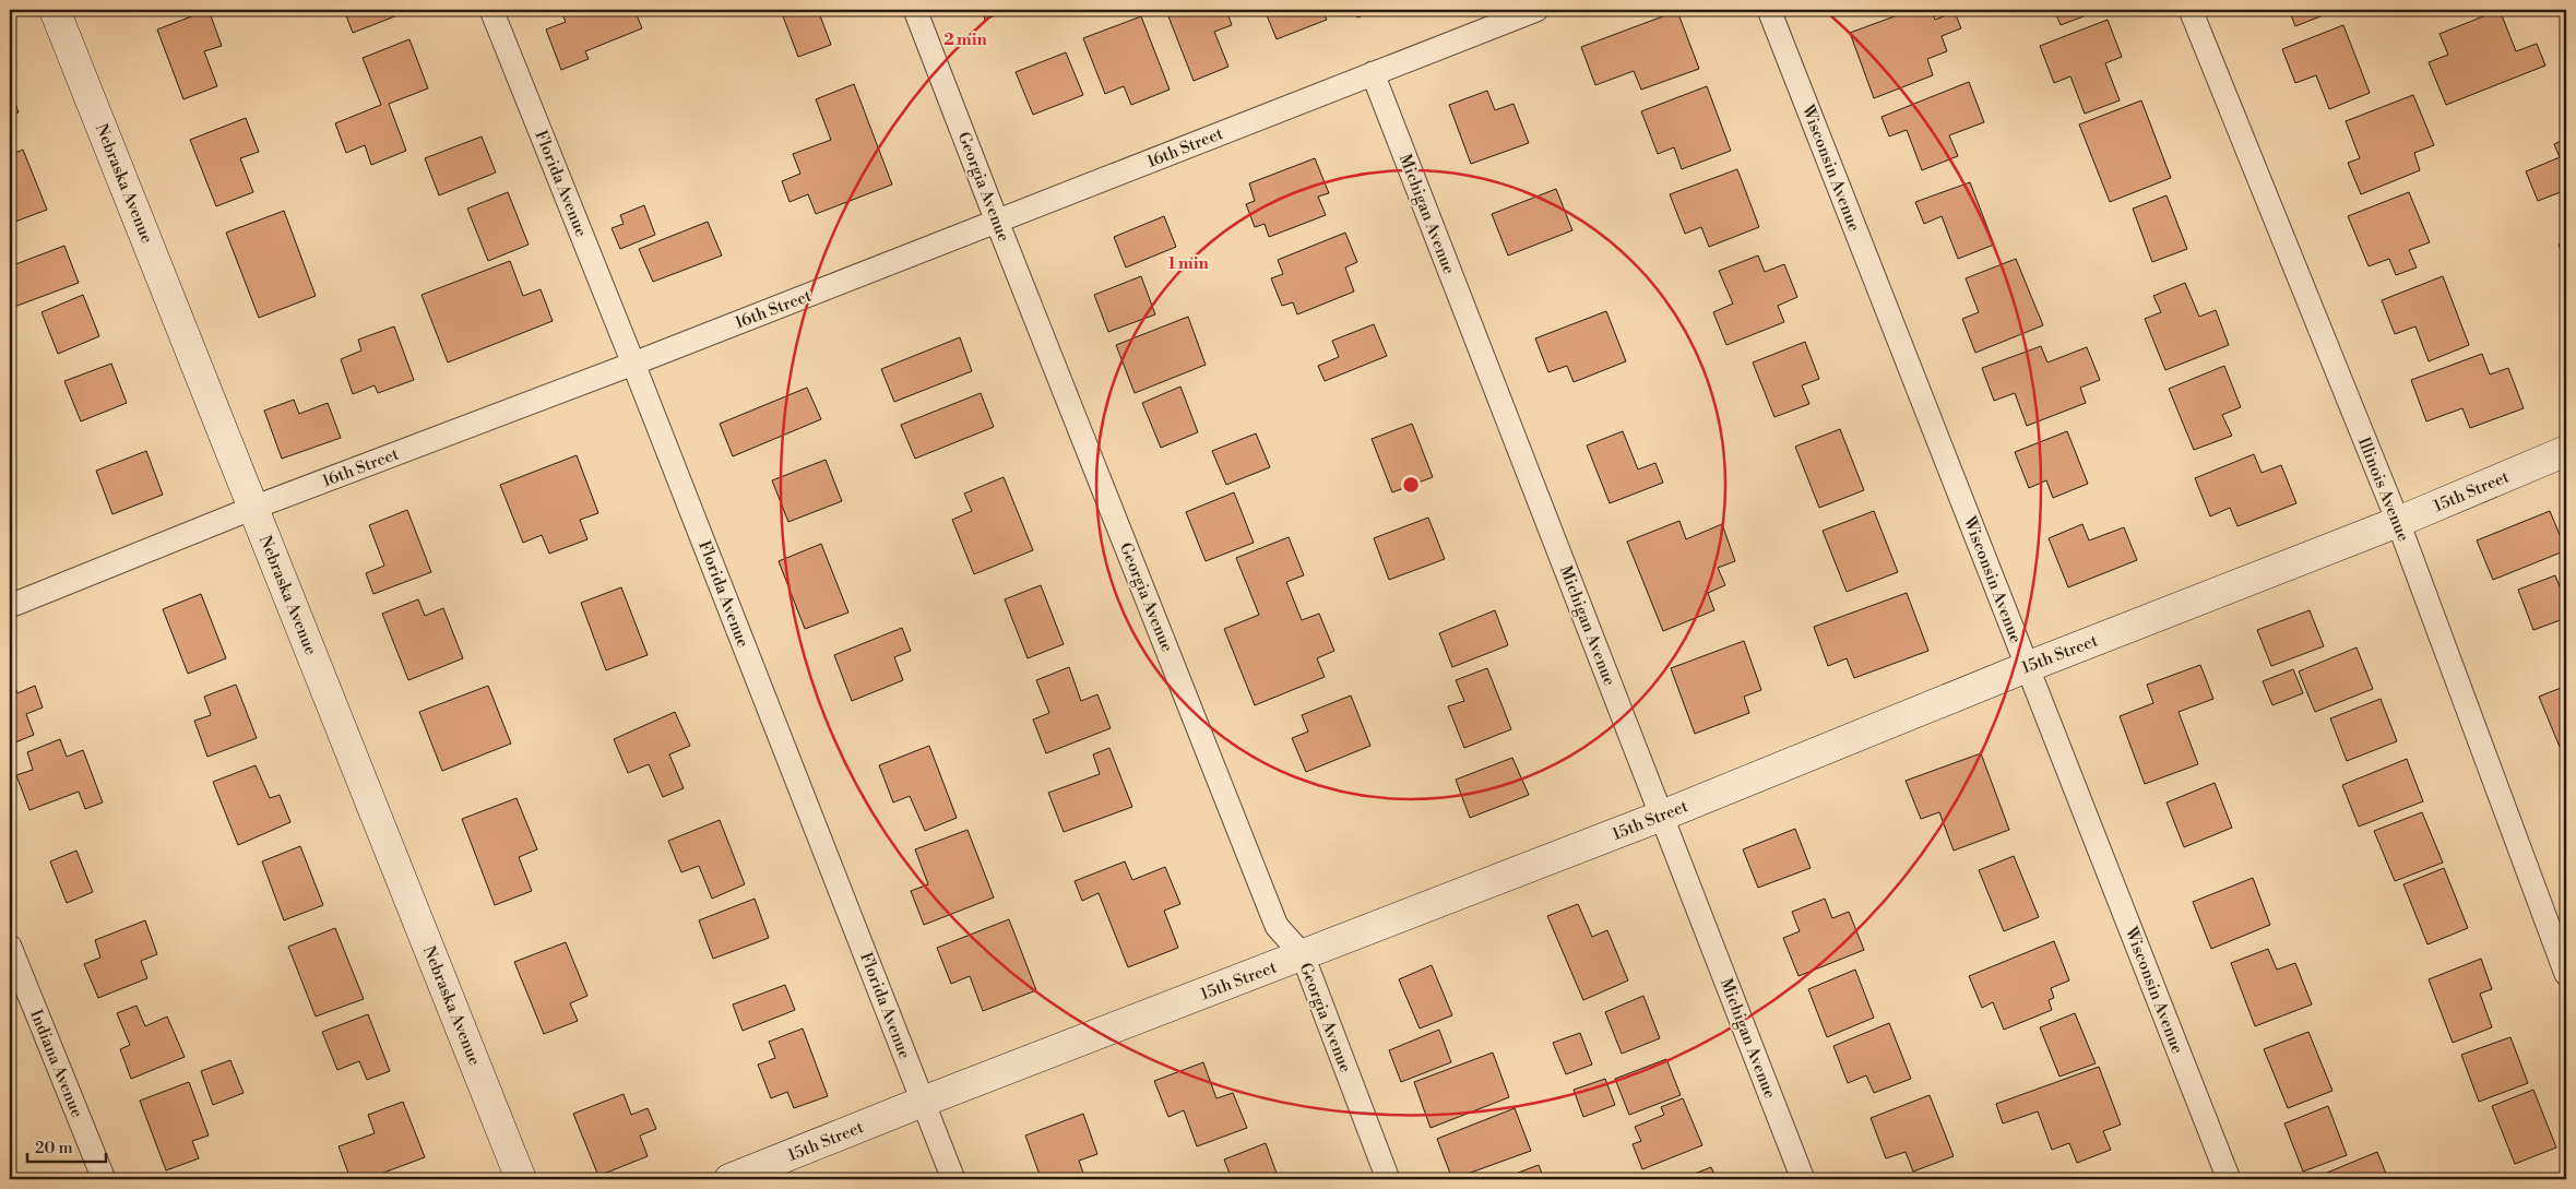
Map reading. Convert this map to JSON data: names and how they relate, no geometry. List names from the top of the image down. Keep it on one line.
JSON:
{"streets":{"street":["16th Street","Wisconsin Avenue","Nebraska Avenue","Florida Avenue","Georgia Avenue","Michigan Avenue","Illinois Avenue","15th Street","Indiana Avenue"]},"crossings":[["16th Street","Nebraska Avenue"],["16th Street","Florida Avenue"],["16th Street","Georgia Avenue"],["16th Street","Michigan Avenue"],["Wisconsin Avenue","15th Street"],["Florida Avenue","15th Street"],["Georgia Avenue","15th Street"],["Michigan Avenue","15th Street"],["Illinois Avenue","15th Street"]],"scale_bar":"20 m","rings":["2 min","1 min"]}
